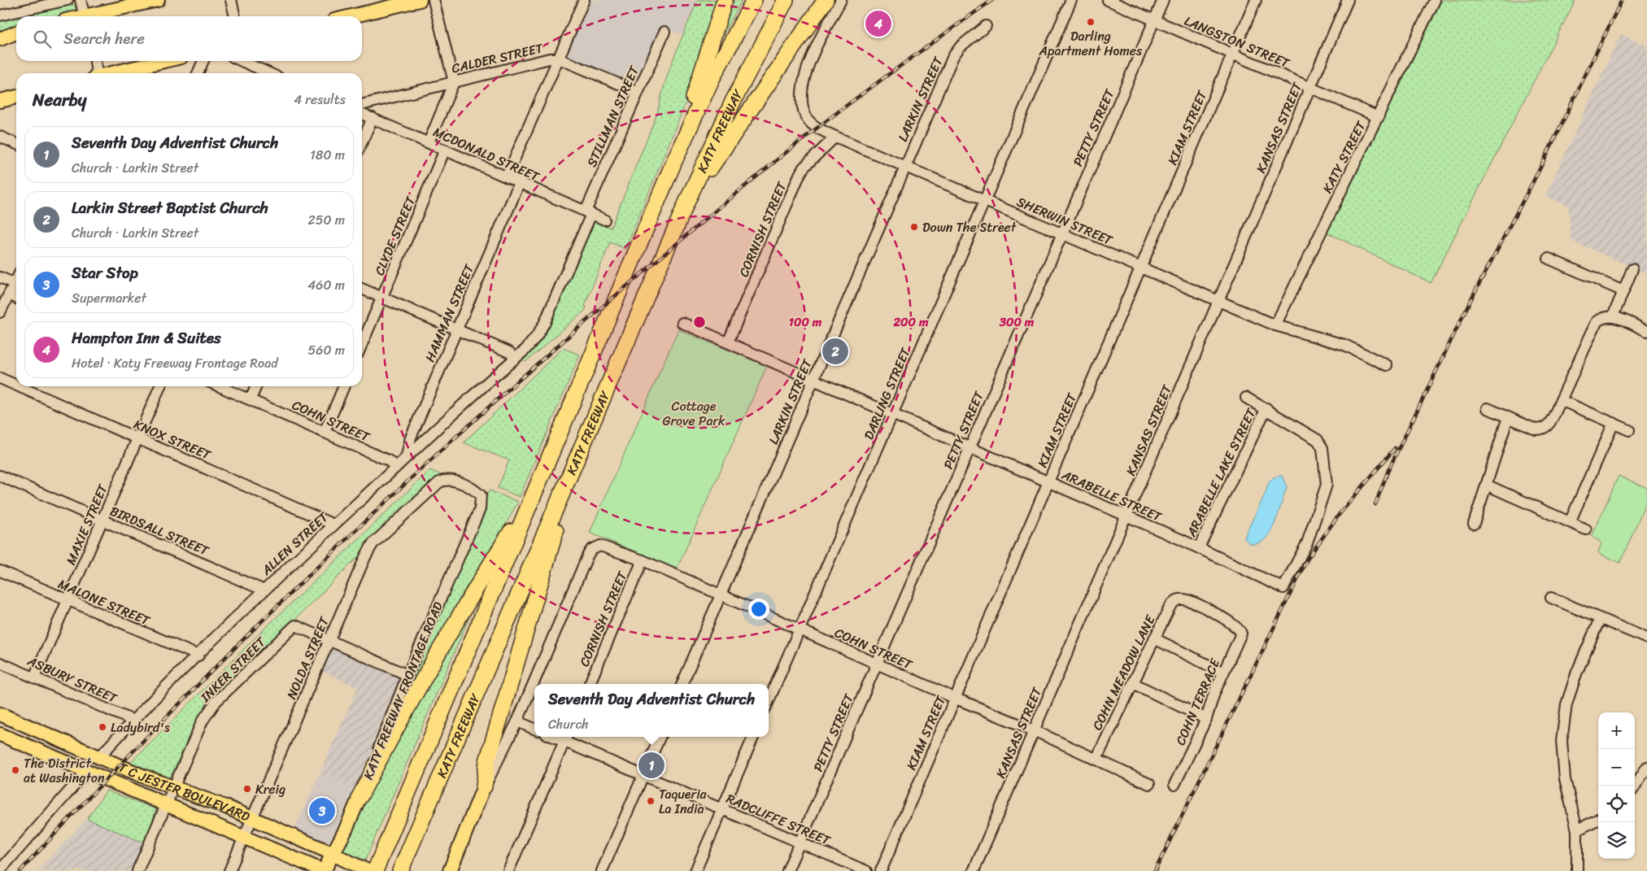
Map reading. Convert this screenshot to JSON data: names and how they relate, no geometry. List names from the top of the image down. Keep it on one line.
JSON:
{"streets":{"highway":["KATY FREEWAY"],"main road":["KATY FREEWAY FRONTAGE ROAD","T C JESTER BOULEVARD"],"street":["LANGSTON STREET","CALDER STREET","LARKIN STREET","STILLMAN STREET","PETTY STREET","KIAM STREET","KANSAS STREET","MCDONALD STREET","KATY STREET","SHERWIN STREET","CORNISH STREET","CLYDE STREET","HAMMAN STREET","DARLING STREET","COHN STREET","KNOX STREET","ARABELLE LAKE STREET","ARABELLE STREET","MAXIE STREET","BIRDSALL STREET","ALLEN STREET","MALONE STREET","NOLDA STREET","INKER STREET","COHN MEADOW LANE","ASBURY STREET","COHN TERRACE","RADCLIFFE STREET"]},"crossings":[["LANGSTON STREET","PETTY STREET"],["LANGSTON STREET","KIAM STREET"],["LANGSTON STREET","KANSAS STREET"],["LANGSTON STREET","KATY STREET"],["CALDER STREET","STILLMAN STREET"],["LARKIN STREET","SHERWIN STREET"],["LARKIN STREET","COHN STREET"],["LARKIN STREET","ARABELLE STREET"],["STILLMAN STREET","MCDONALD STREET"],["STILLMAN STREET","ALLEN STREET"],["PETTY STREET","SHERWIN STREET"],["PETTY STREET","COHN STREET"],["PETTY STREET","ARABELLE STREET"],["PETTY STREET","RADCLIFFE STREET"],["KIAM STREET","SHERWIN STREET"],["KIAM STREET","COHN STREET"],["KIAM STREET","ARABELLE STREET"],["KANSAS STREET","SHERWIN STREET"],["KANSAS STREET","COHN STREET"],["KANSAS STREET","ARABELLE STREET"],["MCDONALD STREET","CLYDE STREET"],["MCDONALD STREET","HAMMAN STREET"],["KATY STREET","SHERWIN STREET"],["SHERWIN STREET","CORNISH STREET"],["SHERWIN STREET","DARLING STREET"],["CORNISH STREET","COHN STREET"],["CORNISH STREET","ARABELLE STREET"],["HAMMAN STREET","ALLEN STREET"],["DARLING STREET","COHN STREET"],["DARLING STREET","ARABELLE STREET"],["COHN STREET","ALLEN STREET"],["COHN STREET","COHN MEADOW LANE"],["KNOX STREET","MAXIE STREET"],["KNOX STREET","ALLEN STREET"],["ARABELLE LAKE STREET","ARABELLE STREET"],["MAXIE STREET","BIRDSALL STREET"],["MAXIE STREET","MALONE STREET"],["MAXIE STREET","ASBURY STREET"],["BIRDSALL STREET","ALLEN STREET"],["ALLEN STREET","MALONE STREET"],["ALLEN STREET","ASBURY STREET"],["ALLEN STREET","T C JESTER BOULEVARD"],["NOLDA STREET","INKER STREET"],["NOLDA STREET","KATY FREEWAY FRONTAGE ROAD"],["NOLDA STREET","T C JESTER BOULEVARD"],["INKER STREET","T C JESTER BOULEVARD"],["COHN MEADOW LANE","COHN TERRACE"],["KATY FREEWAY FRONTAGE ROAD","T C JESTER BOULEVARD"]],"parks":["Cottage Grove Park"],"places":["Darling Apartment Homes","Down The Street","Ladybird's","The District at Washington","Kreig","Taqueria La India"],"page":{"pins":["4","2","1","3"],"search":"Search here","heading":["Nearby","4 results"],"list":[{"mark":"1","name":"Seventh Day Adventist Church","note":"Church · Larkin Street","value":"180 m"},{"mark":"2","name":"Larkin Street Baptist Church","note":"Church · Larkin Street","value":"250 m"},{"mark":"3","name":"Star Stop","note":"Supermarket","value":"460 m"},{"mark":"4","name":"Hampton Inn & Suites","note":"Hotel · Katy Freeway Frontage Road","value":"560 m"}],"popup":["Seventh Day Adventist Church","Church"],"map_buttons":["+","−"]},"rings":["100 m","200 m","300 m"]}
